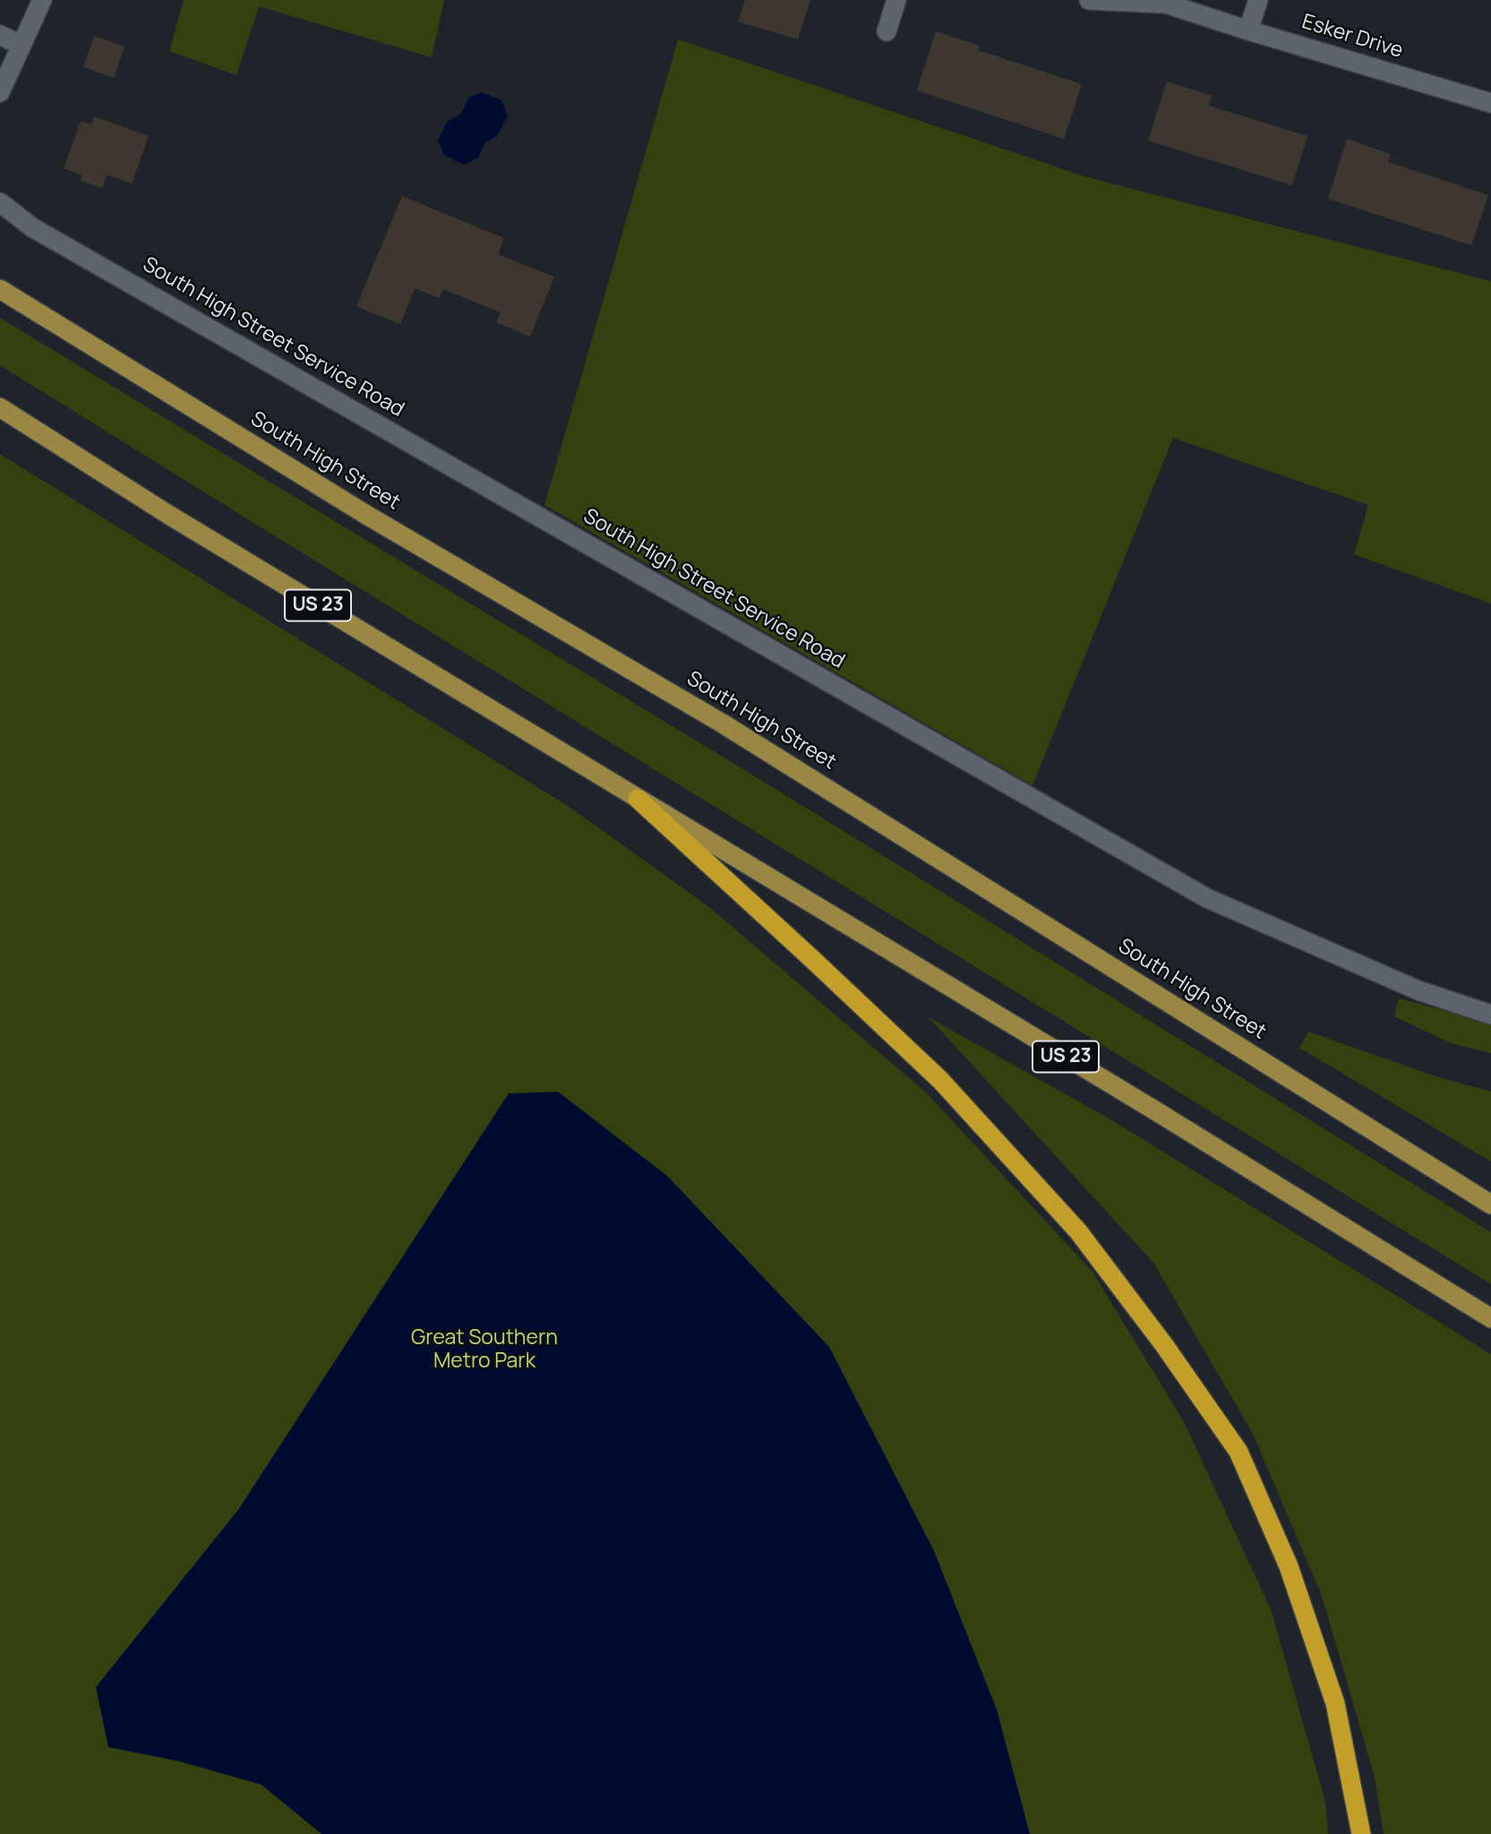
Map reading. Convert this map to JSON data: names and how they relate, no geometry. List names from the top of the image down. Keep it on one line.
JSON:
{"streets":{"main road":["South High Street","US 23"],"street":["Esker Drive","South High Street Service Road"]},"parks":["Great Southern Metro Park"]}
